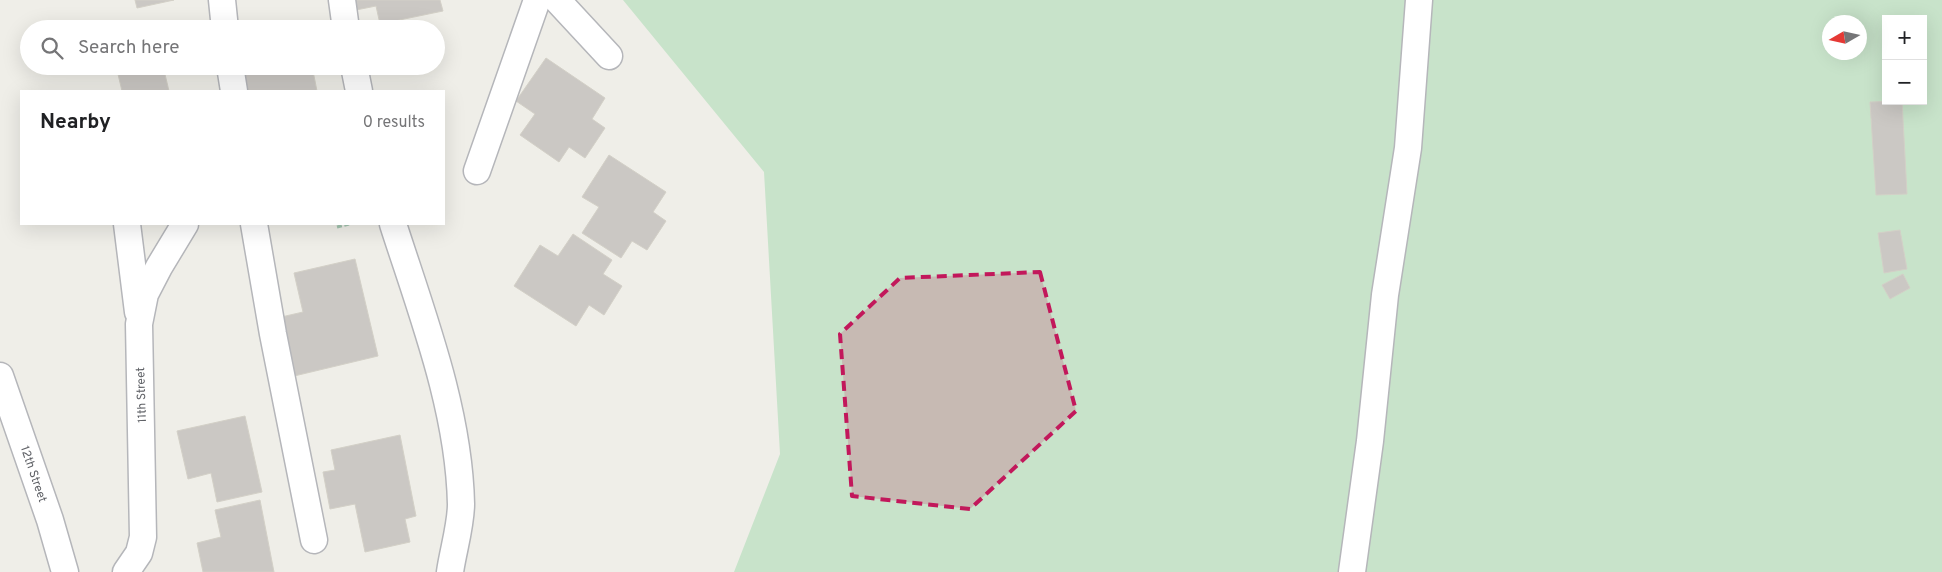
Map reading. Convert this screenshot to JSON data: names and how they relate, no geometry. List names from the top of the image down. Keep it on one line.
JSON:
{"streets":{"street":["11th Street","12th Street"]},"north":"left","page":{"map_buttons":["+","−"],"search":"Search here","heading":["Nearby","0 results"]}}
